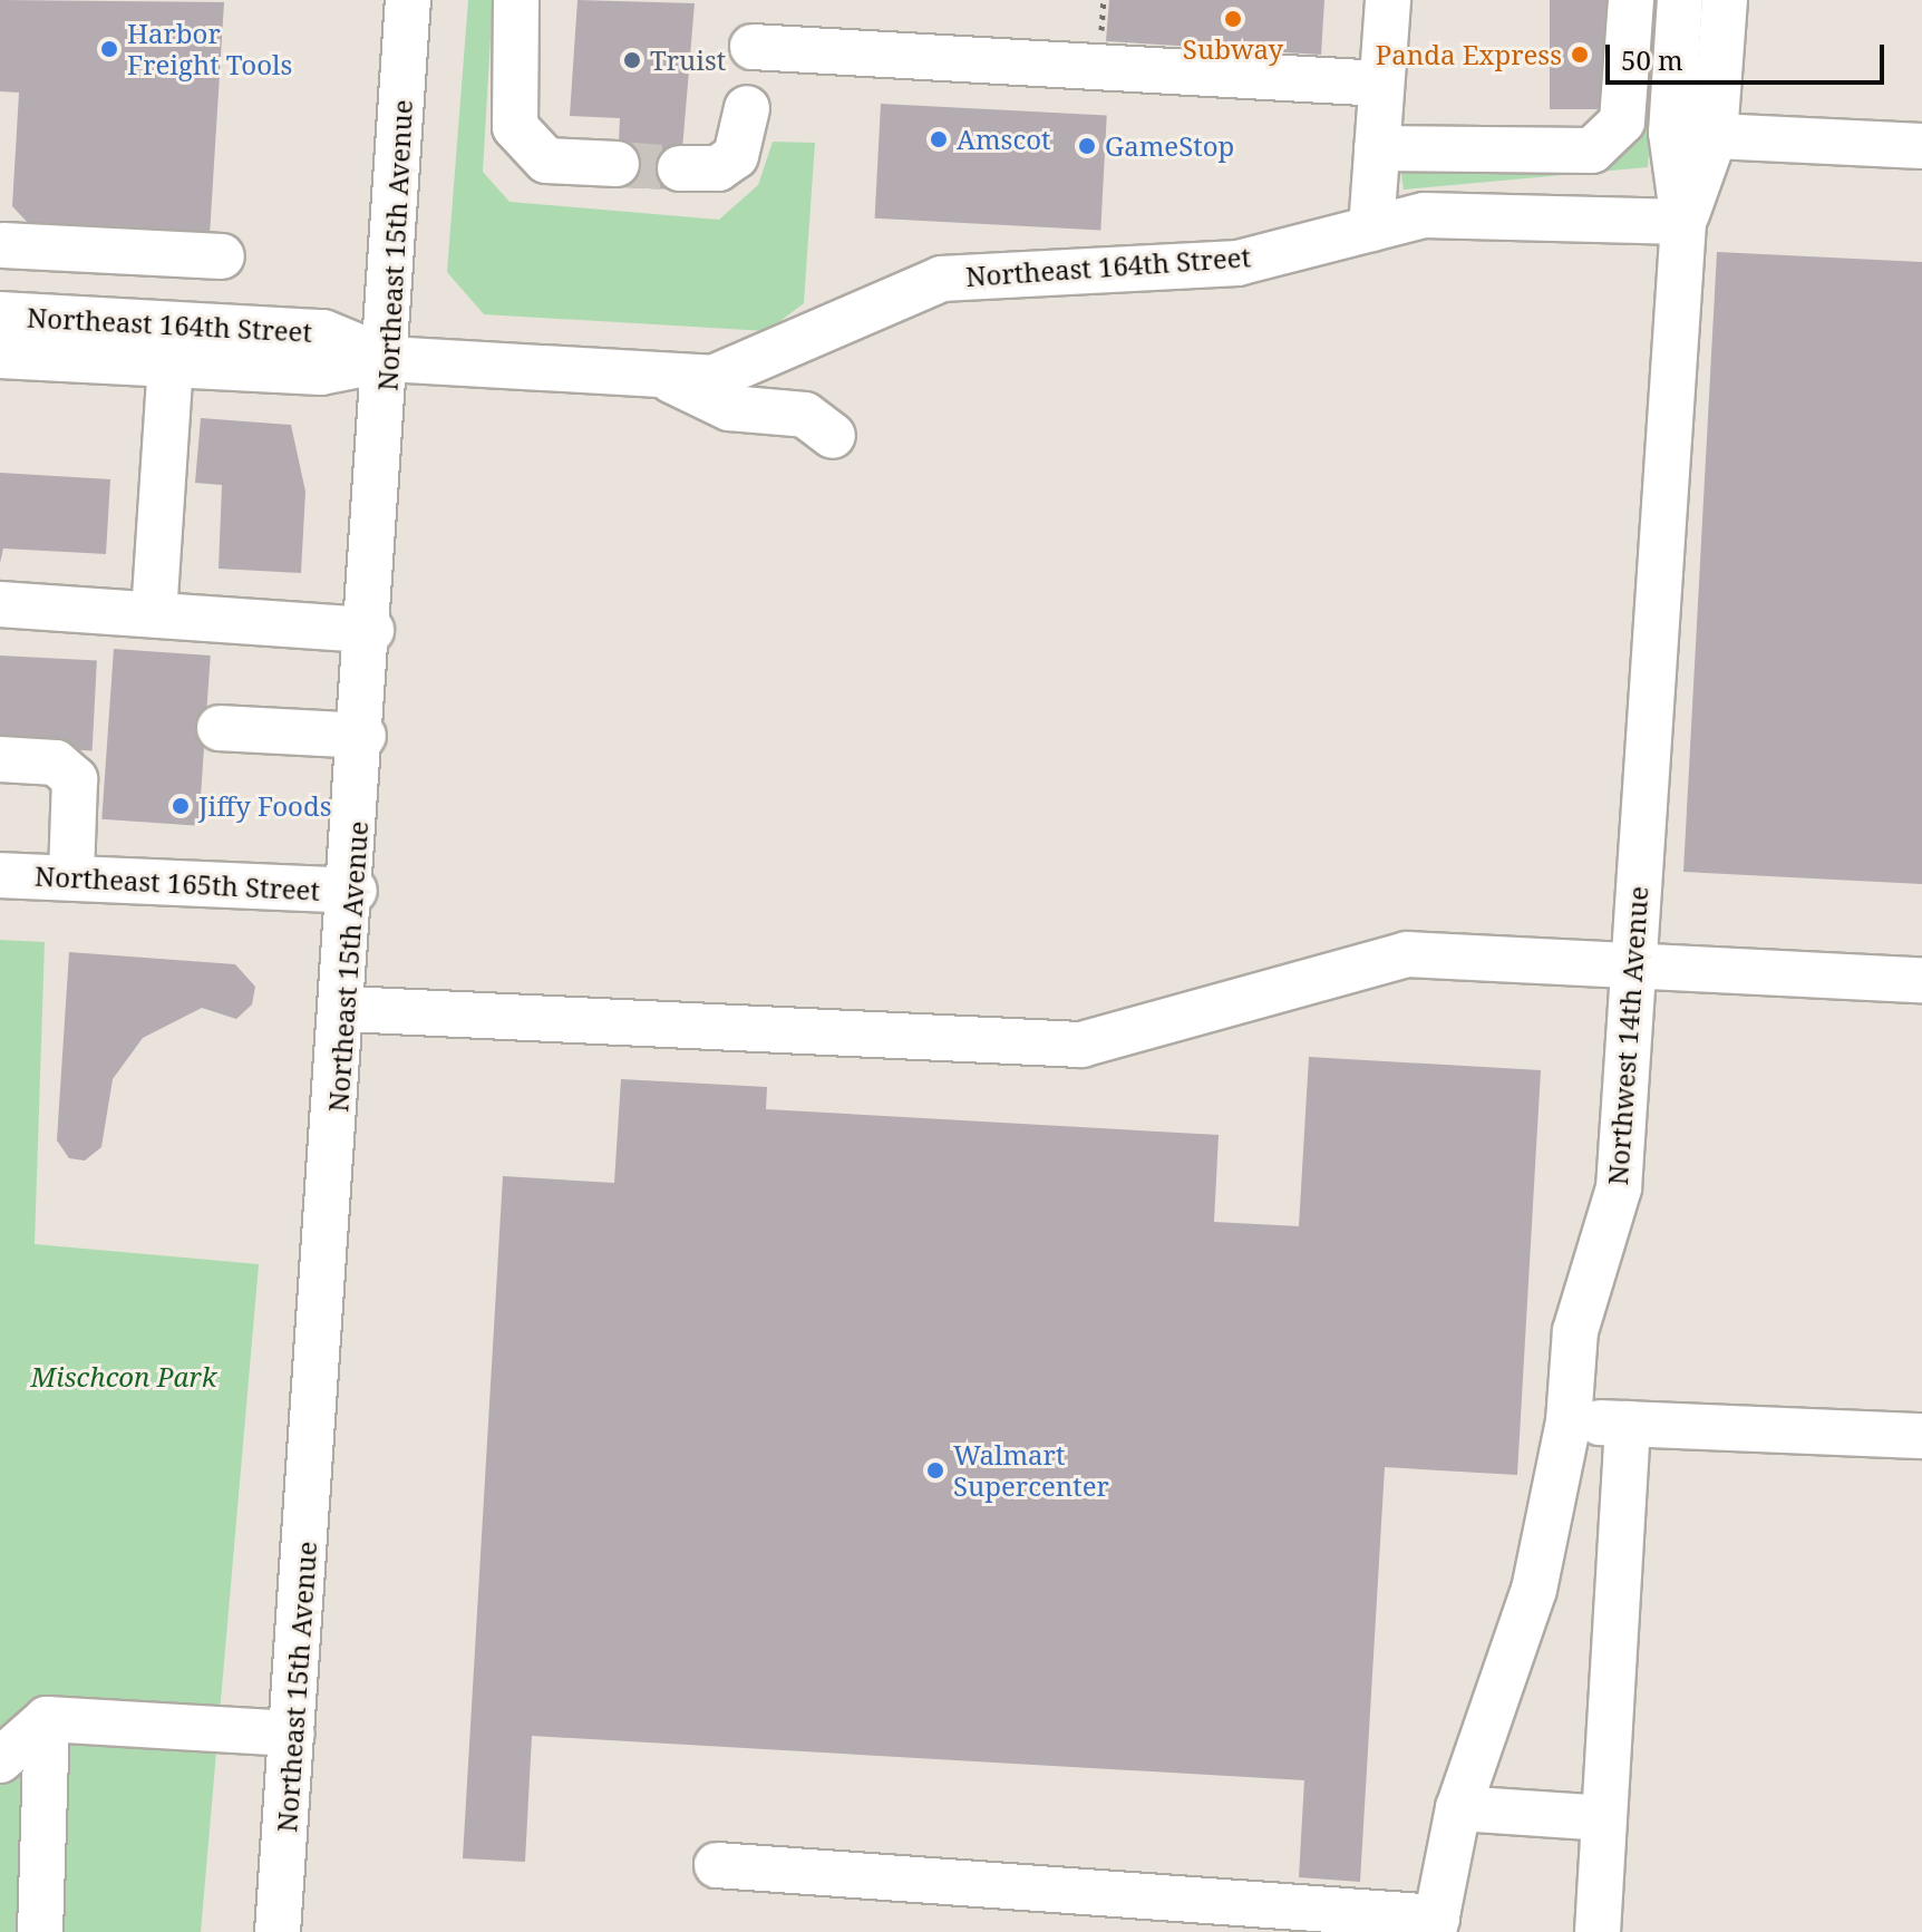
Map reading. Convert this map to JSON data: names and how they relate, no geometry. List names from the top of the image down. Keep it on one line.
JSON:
{"streets":{"street":["Northeast 15th Avenue","Northeast 164th Street","Northeast 165th Street","Northwest 14th Avenue"]},"crossings":[["Northeast 15th Avenue","Northeast 164th Street"],["Northeast 15th Avenue","Northeast 165th Street"],["Northeast 164th Street","Northwest 14th Avenue"]],"parks":["Mischcon Park"],"places":["Subway","Harbor Freight Tools","Panda Express","Truist","Amscot","GameStop","Jiffy Foods","Walmart Supercenter"],"scale_bar":"50 m"}
